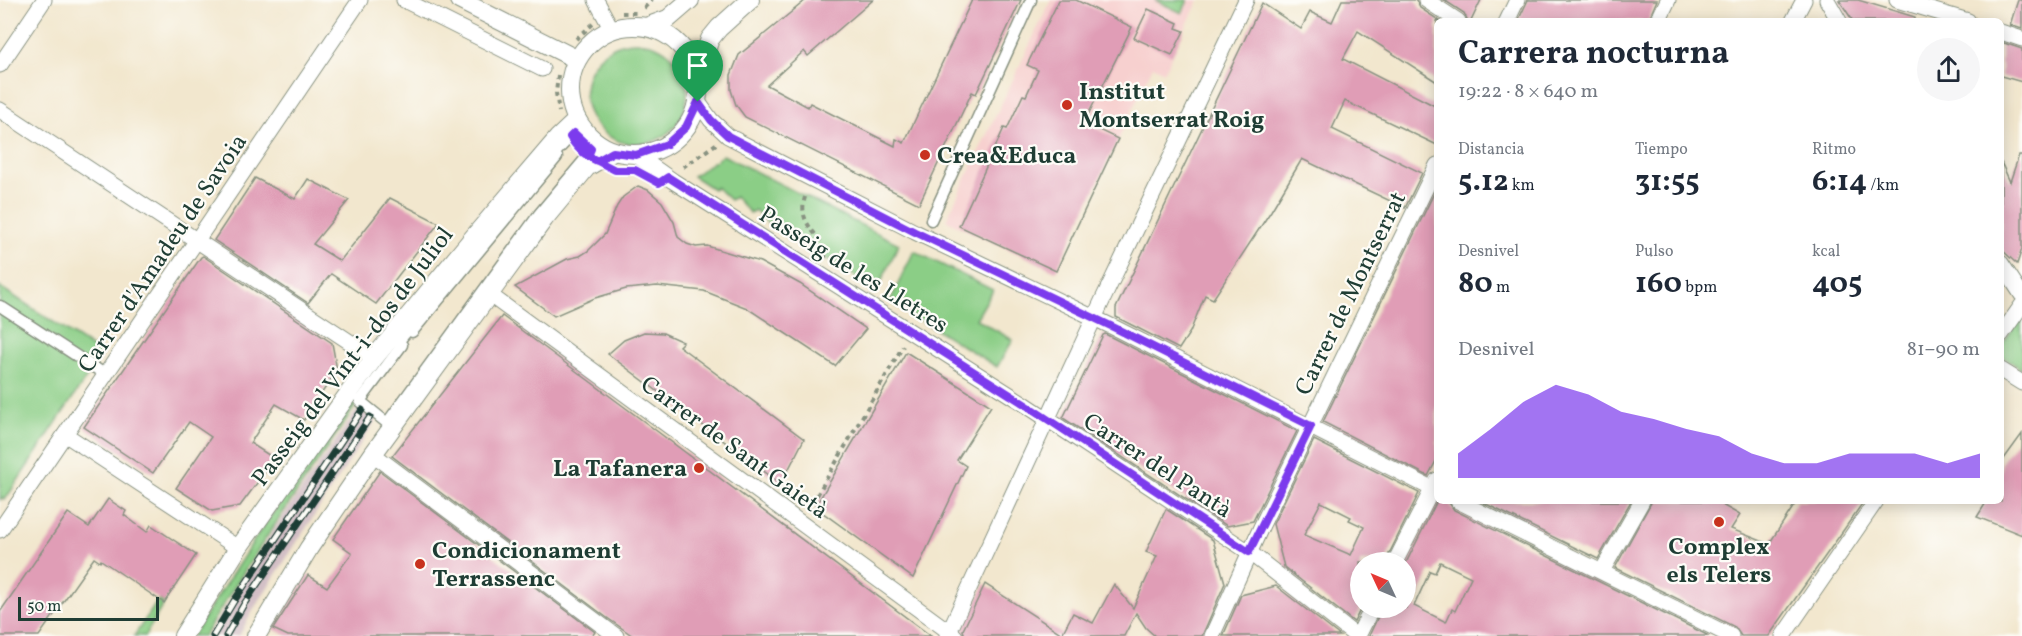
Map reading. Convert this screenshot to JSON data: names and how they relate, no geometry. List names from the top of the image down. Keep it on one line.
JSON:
{"streets":{"street":["Carrer d'Amadeu de Savoia","Passeig de les Lletres","Carrer de Montserrat","Passeig del Vint-i-dos de Juliol","Carrer de Sant Gaietà","Carrer del Pantà"]},"crossings":[["Passeig de les Lletres","Passeig del Vint-i-dos de Juliol"],["Passeig de les Lletres","Carrer del Pantà"],["Carrer de Montserrat","Carrer del Pantà"]],"places":["Institut Montserrat Roig","Crea&Educa","La Tafanera","Complex els Telers","Condicionament Terrassenc"],"scale_bar":"50 m","north":"top left","page":{"heading":["Carrera nocturna","19:22 · 8 × 640 m"],"stats":[["Distancia","5.12 km"],["Tiempo","31:55"],["Ritmo","6:14 /km"],["Desnivel","80 m"],["Pulso","160 bpm"],["kcal","405"]],"chart":["Desnivel","81–90 m"],"scale":"50 m"}}
